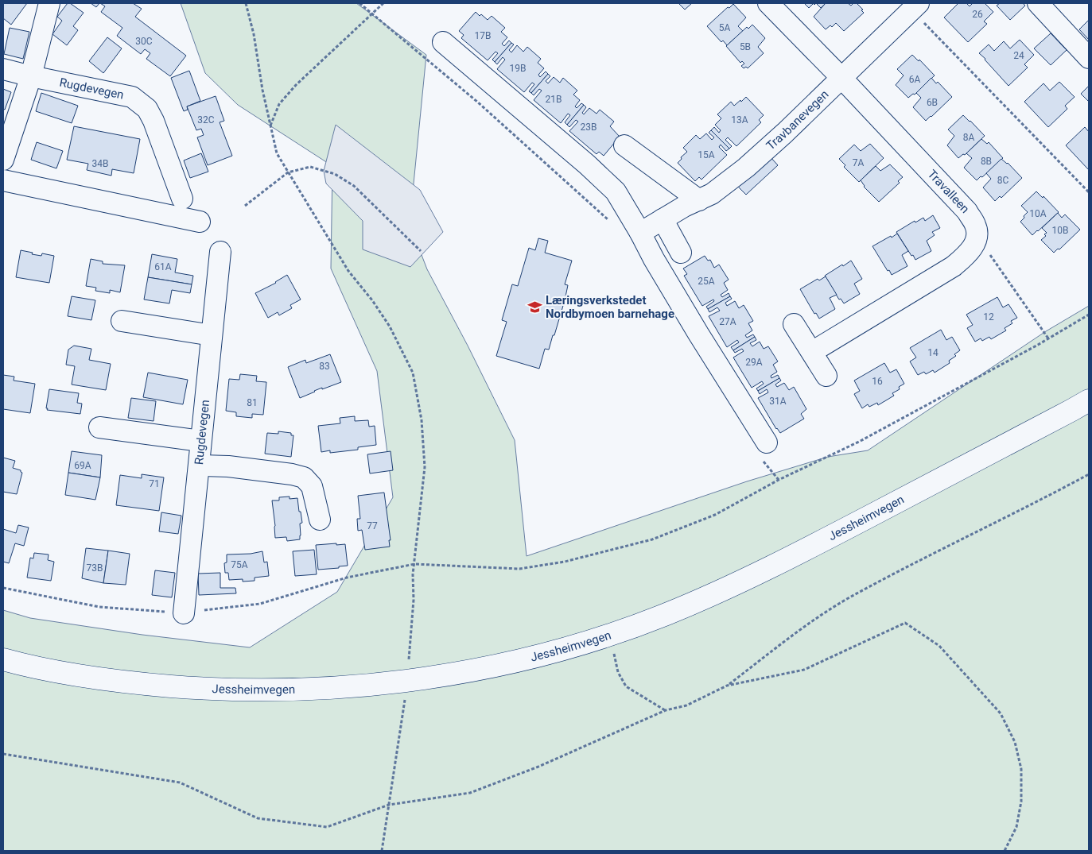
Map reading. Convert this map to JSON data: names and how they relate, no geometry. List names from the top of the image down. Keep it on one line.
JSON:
{"streets":{"main road":["Jessheimvegen"],"street":["Rugdevegen","Travbanevegen","Travalleen"]},"crossings":[["Travbanevegen","Travalleen"]],"places":{"school or university":["Læringsverkstedet Nordbymoen barnehage"]},"house_numbers":["26","5A","17B","30C","5B","24","19B","6A","21B","6B","32C","13A","23B","8A","15A","8B","7A","34B","8C","10A","10B","61A","25A","12","27A","14","29A","83","16","31A","81","69A","71","77","75A","73B"]}
